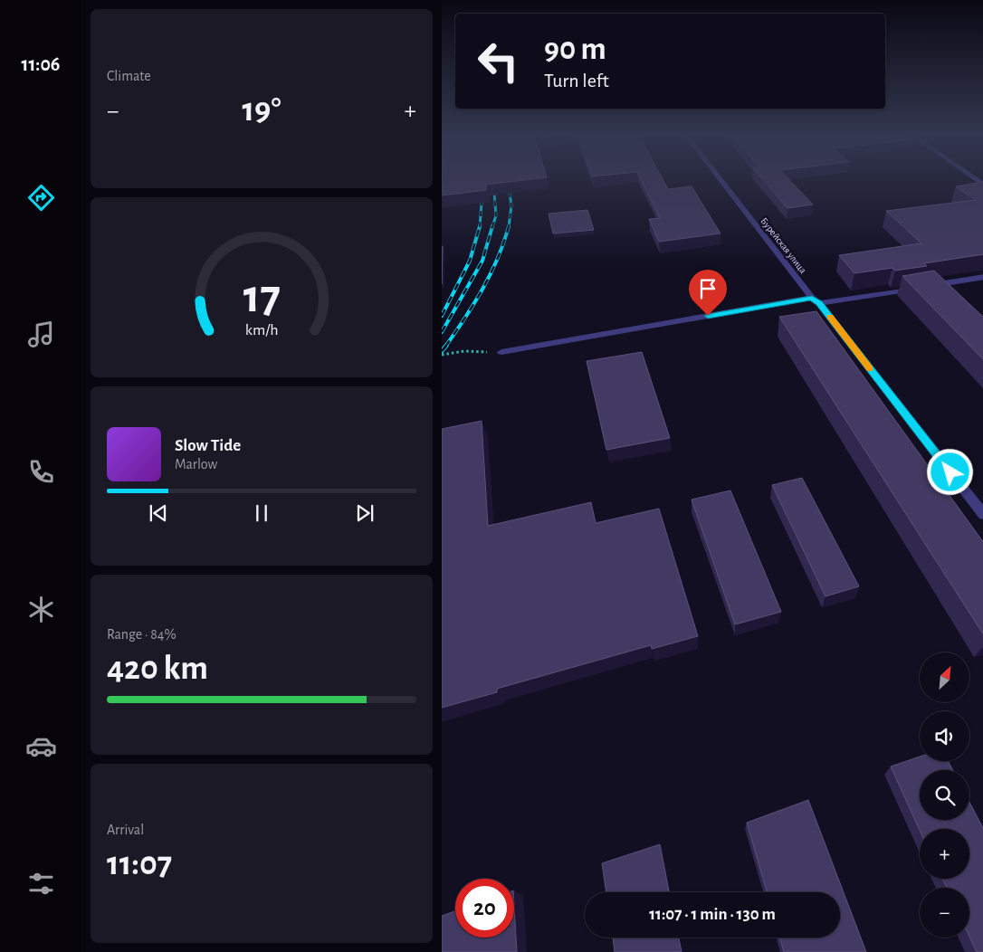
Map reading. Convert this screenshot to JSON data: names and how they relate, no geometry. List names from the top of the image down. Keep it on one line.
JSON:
{"streets":{"lane":["Бурейская улица"]},"north":"top right","page":{"tabs":"11:06","tile":["Climate",["Range · 84%","420 km"],["Arrival","11:07"]],"turn":["90 m","Turn left"],"heat":["−","19°","+"],"song":["Slow Tide","Marlow"],"map_buttons":["+","−"],"limit":"20","trip":"11:07 · 1 min · 130 m","gauge":["17","km/h"]}}
